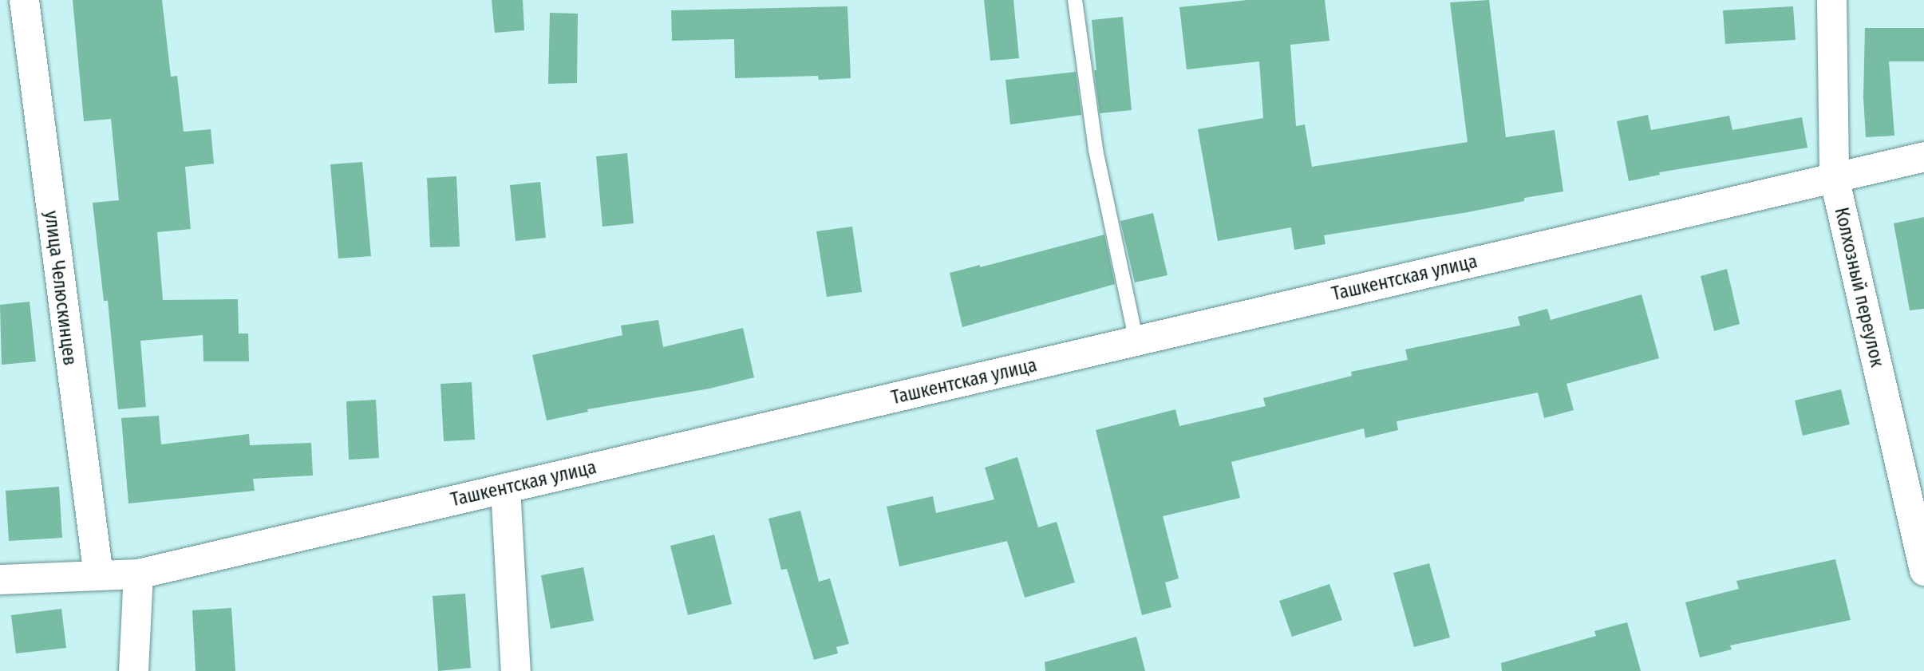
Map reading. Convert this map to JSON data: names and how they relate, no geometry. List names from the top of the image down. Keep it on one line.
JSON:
{"streets":{"street":["Ташкентская улица","Колхозный переулок","улица Челюскинцев"]},"crossings":[["Ташкентская улица","Колхозный переулок"],["Ташкентская улица","улица Челюскинцев"]]}
